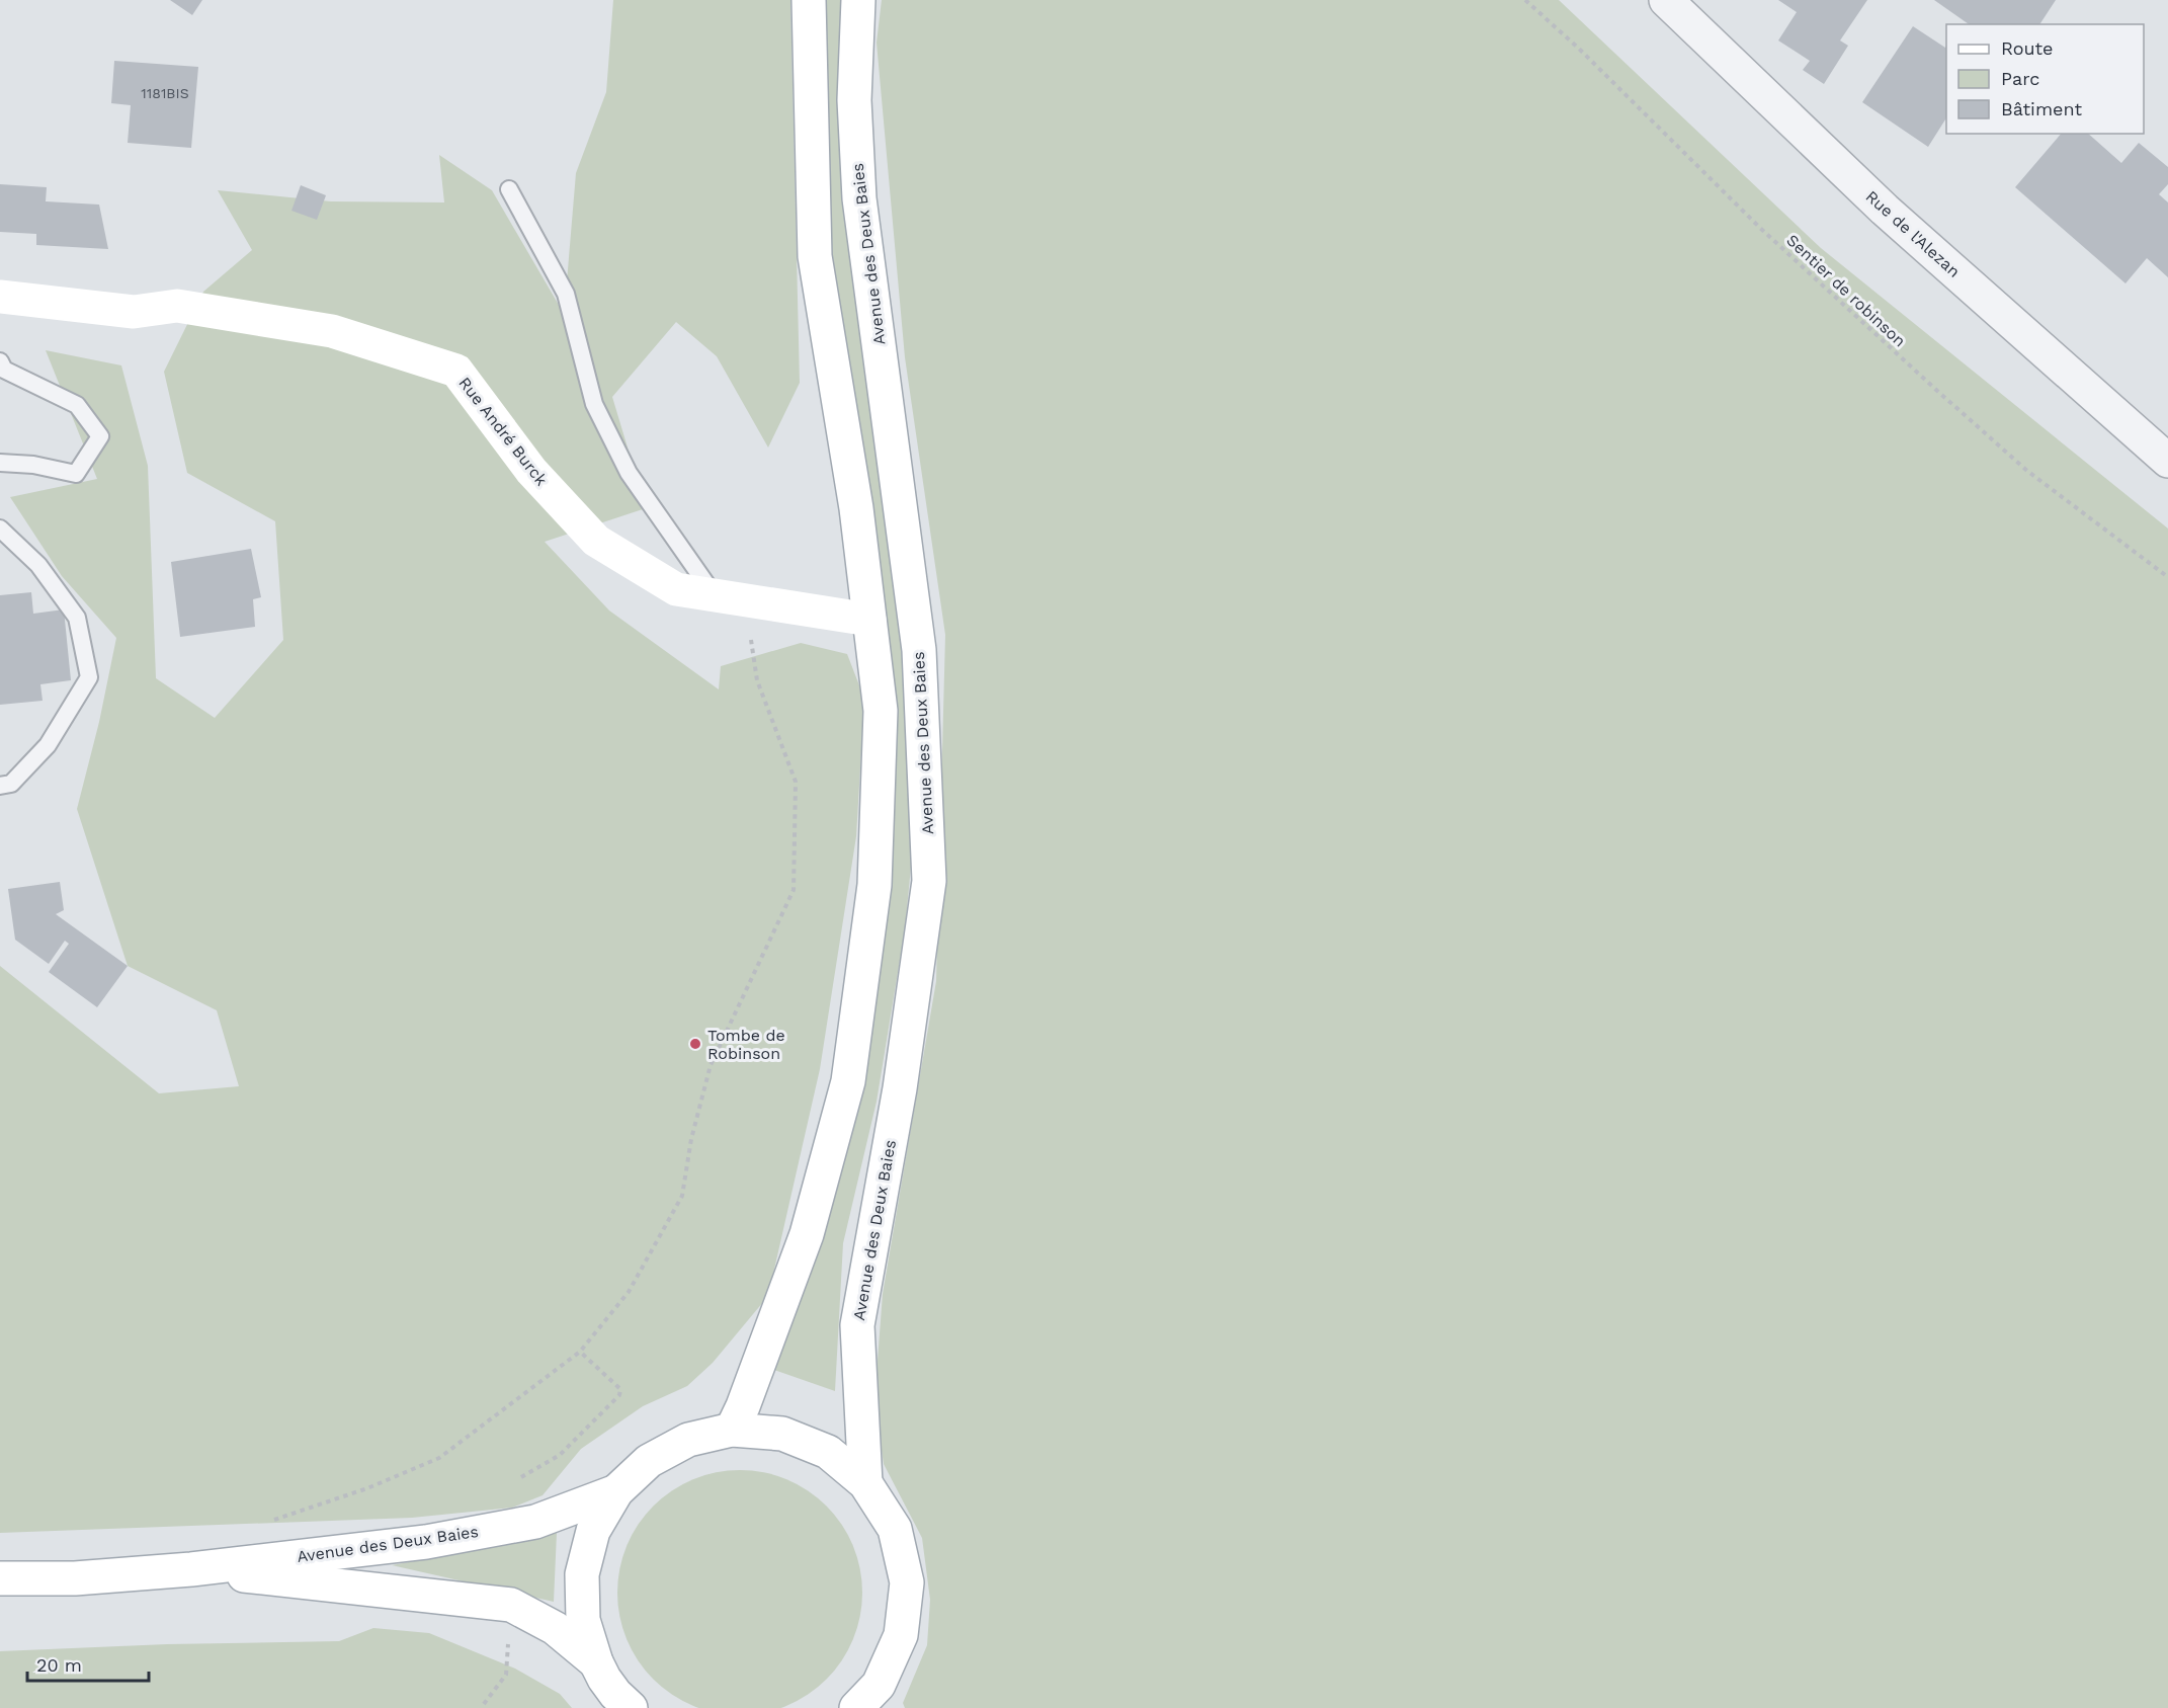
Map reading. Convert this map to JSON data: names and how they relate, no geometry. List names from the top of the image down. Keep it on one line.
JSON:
{"streets":{"main road":["Avenue des Deux Baies","Rue André Burck"],"street":["Rue de l'Alezan"],"path":["Sentier de robinson"]},"places":["Tombe de Robinson"],"house_numbers":["1181BIS"],"legend":["Route","Parc","Bâtiment"],"scale_bar":"20 m"}
